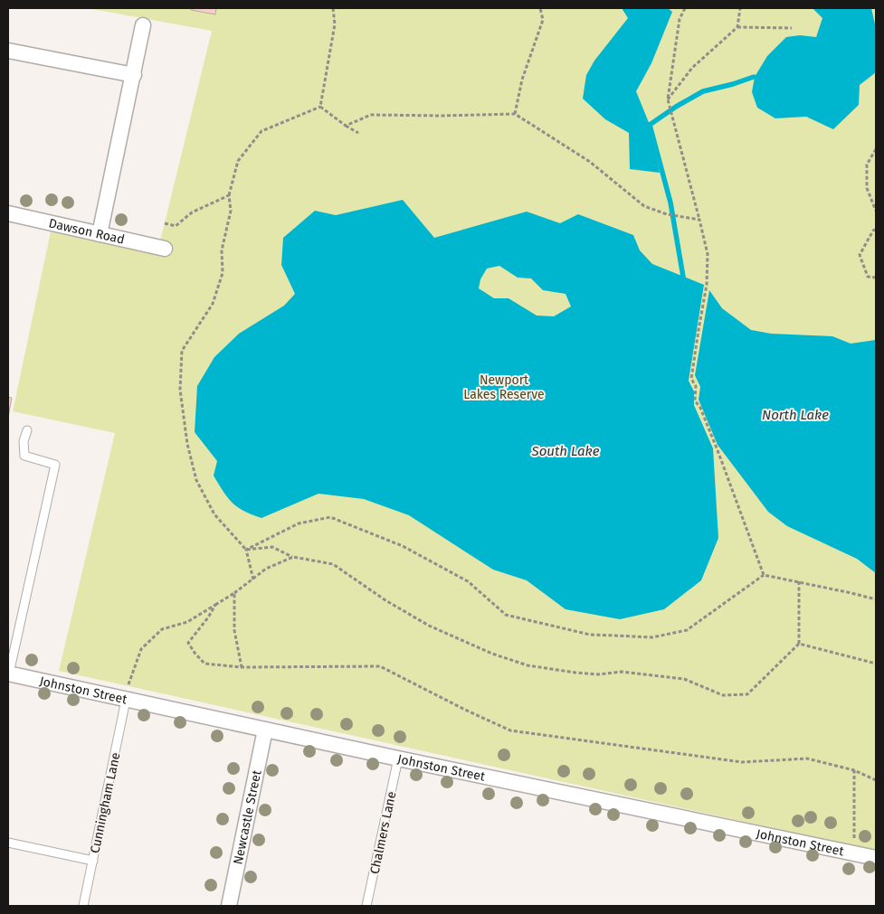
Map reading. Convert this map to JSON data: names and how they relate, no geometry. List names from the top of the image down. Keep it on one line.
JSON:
{"streets":{"street":["Dawson Road","Johnston Street","Newcastle Street"],"lane":["Cunningham Lane","Chalmers Lane"]},"crossings":[["Johnston Street","Cunningham Lane"],["Johnston Street","Newcastle Street"],["Johnston Street","Chalmers Lane"]],"water":["North Lake","South Lake"],"parks":["Newport Lakes Reserve"]}
